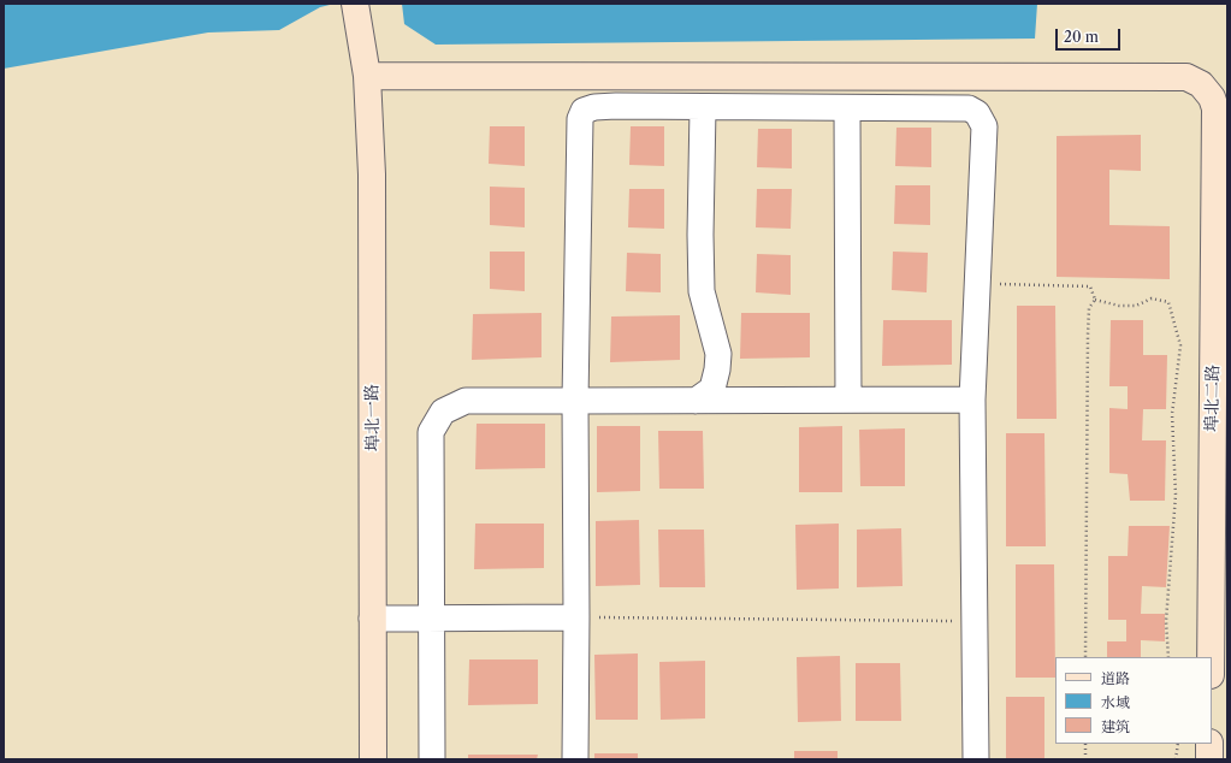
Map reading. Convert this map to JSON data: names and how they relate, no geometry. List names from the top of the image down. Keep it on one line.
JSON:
{"streets":{"street":["埠北二路","埠北一路"]},"crossings":[["埠北二路","埠北一路"]],"legend":["道路","水域","建筑"],"scale_bar":"20 m"}
